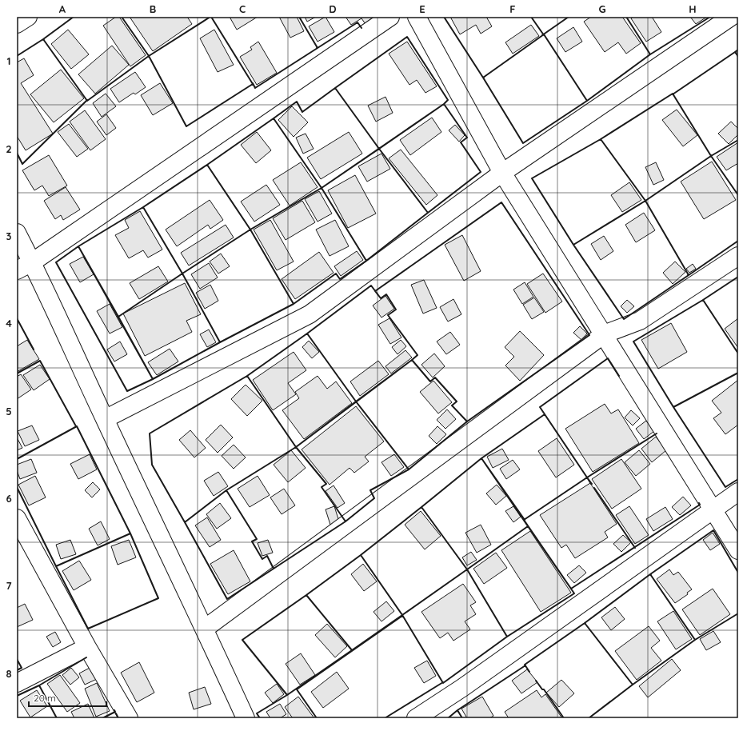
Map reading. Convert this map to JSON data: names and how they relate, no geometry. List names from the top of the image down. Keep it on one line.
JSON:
{"scale_bar":"20 m","grid":{"columns":["A","B","C","D","E","F","G","H"],"rows":["1","2","3","4","5","6","7","8"]}}
